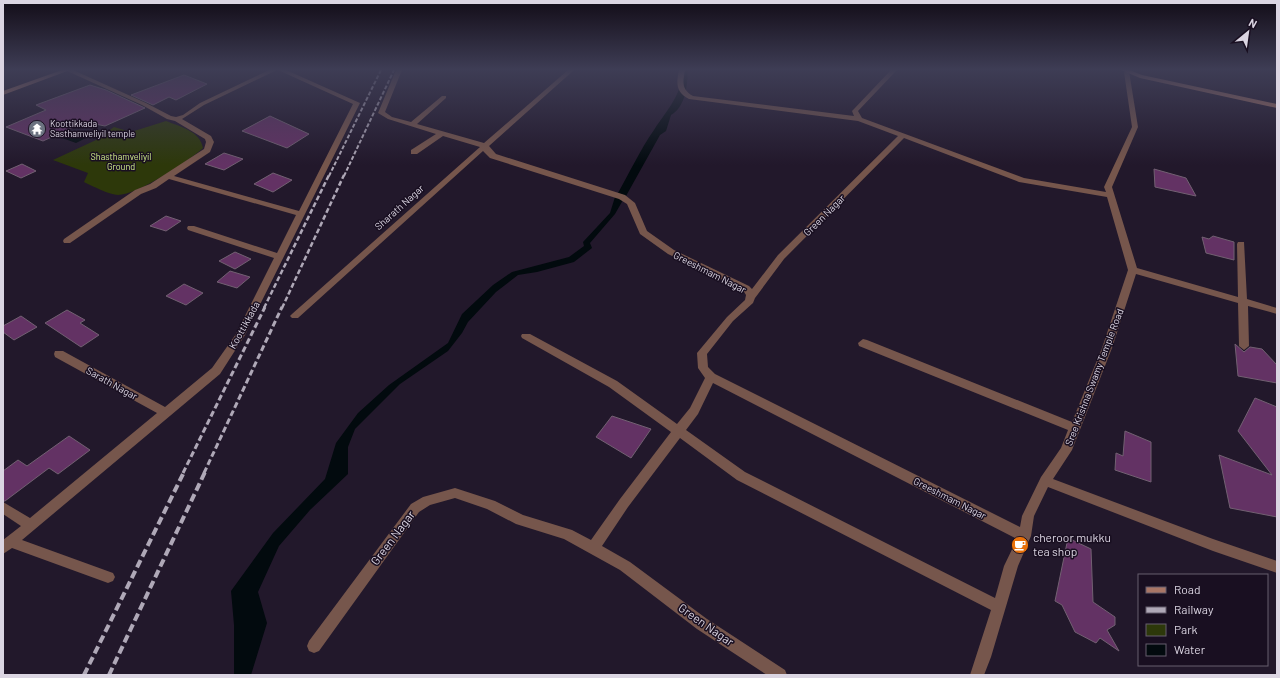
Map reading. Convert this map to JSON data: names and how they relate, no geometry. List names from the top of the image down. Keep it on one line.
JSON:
{"streets":{"street":["Sharath Nagar","Green Nagar","Greeshmam Nagar","Koottikkada","Sree Krishna Swamy Temple Road","Sarath Nagar"]},"crossings":[["Sharath Nagar","Greeshmam Nagar"],["Green Nagar","Greeshmam Nagar"],["Greeshmam Nagar","Sree Krishna Swamy Temple Road"],["Koottikkada","Sarath Nagar"]],"parks":["Shasthamveliyil Ground"],"places":{"temple":["Koottikkada Sasthamveliyil temple"],"cafe":["cheroor mukku tea shop"]},"legend":["Road","Railway","Park","Water"],"north":"top right"}
